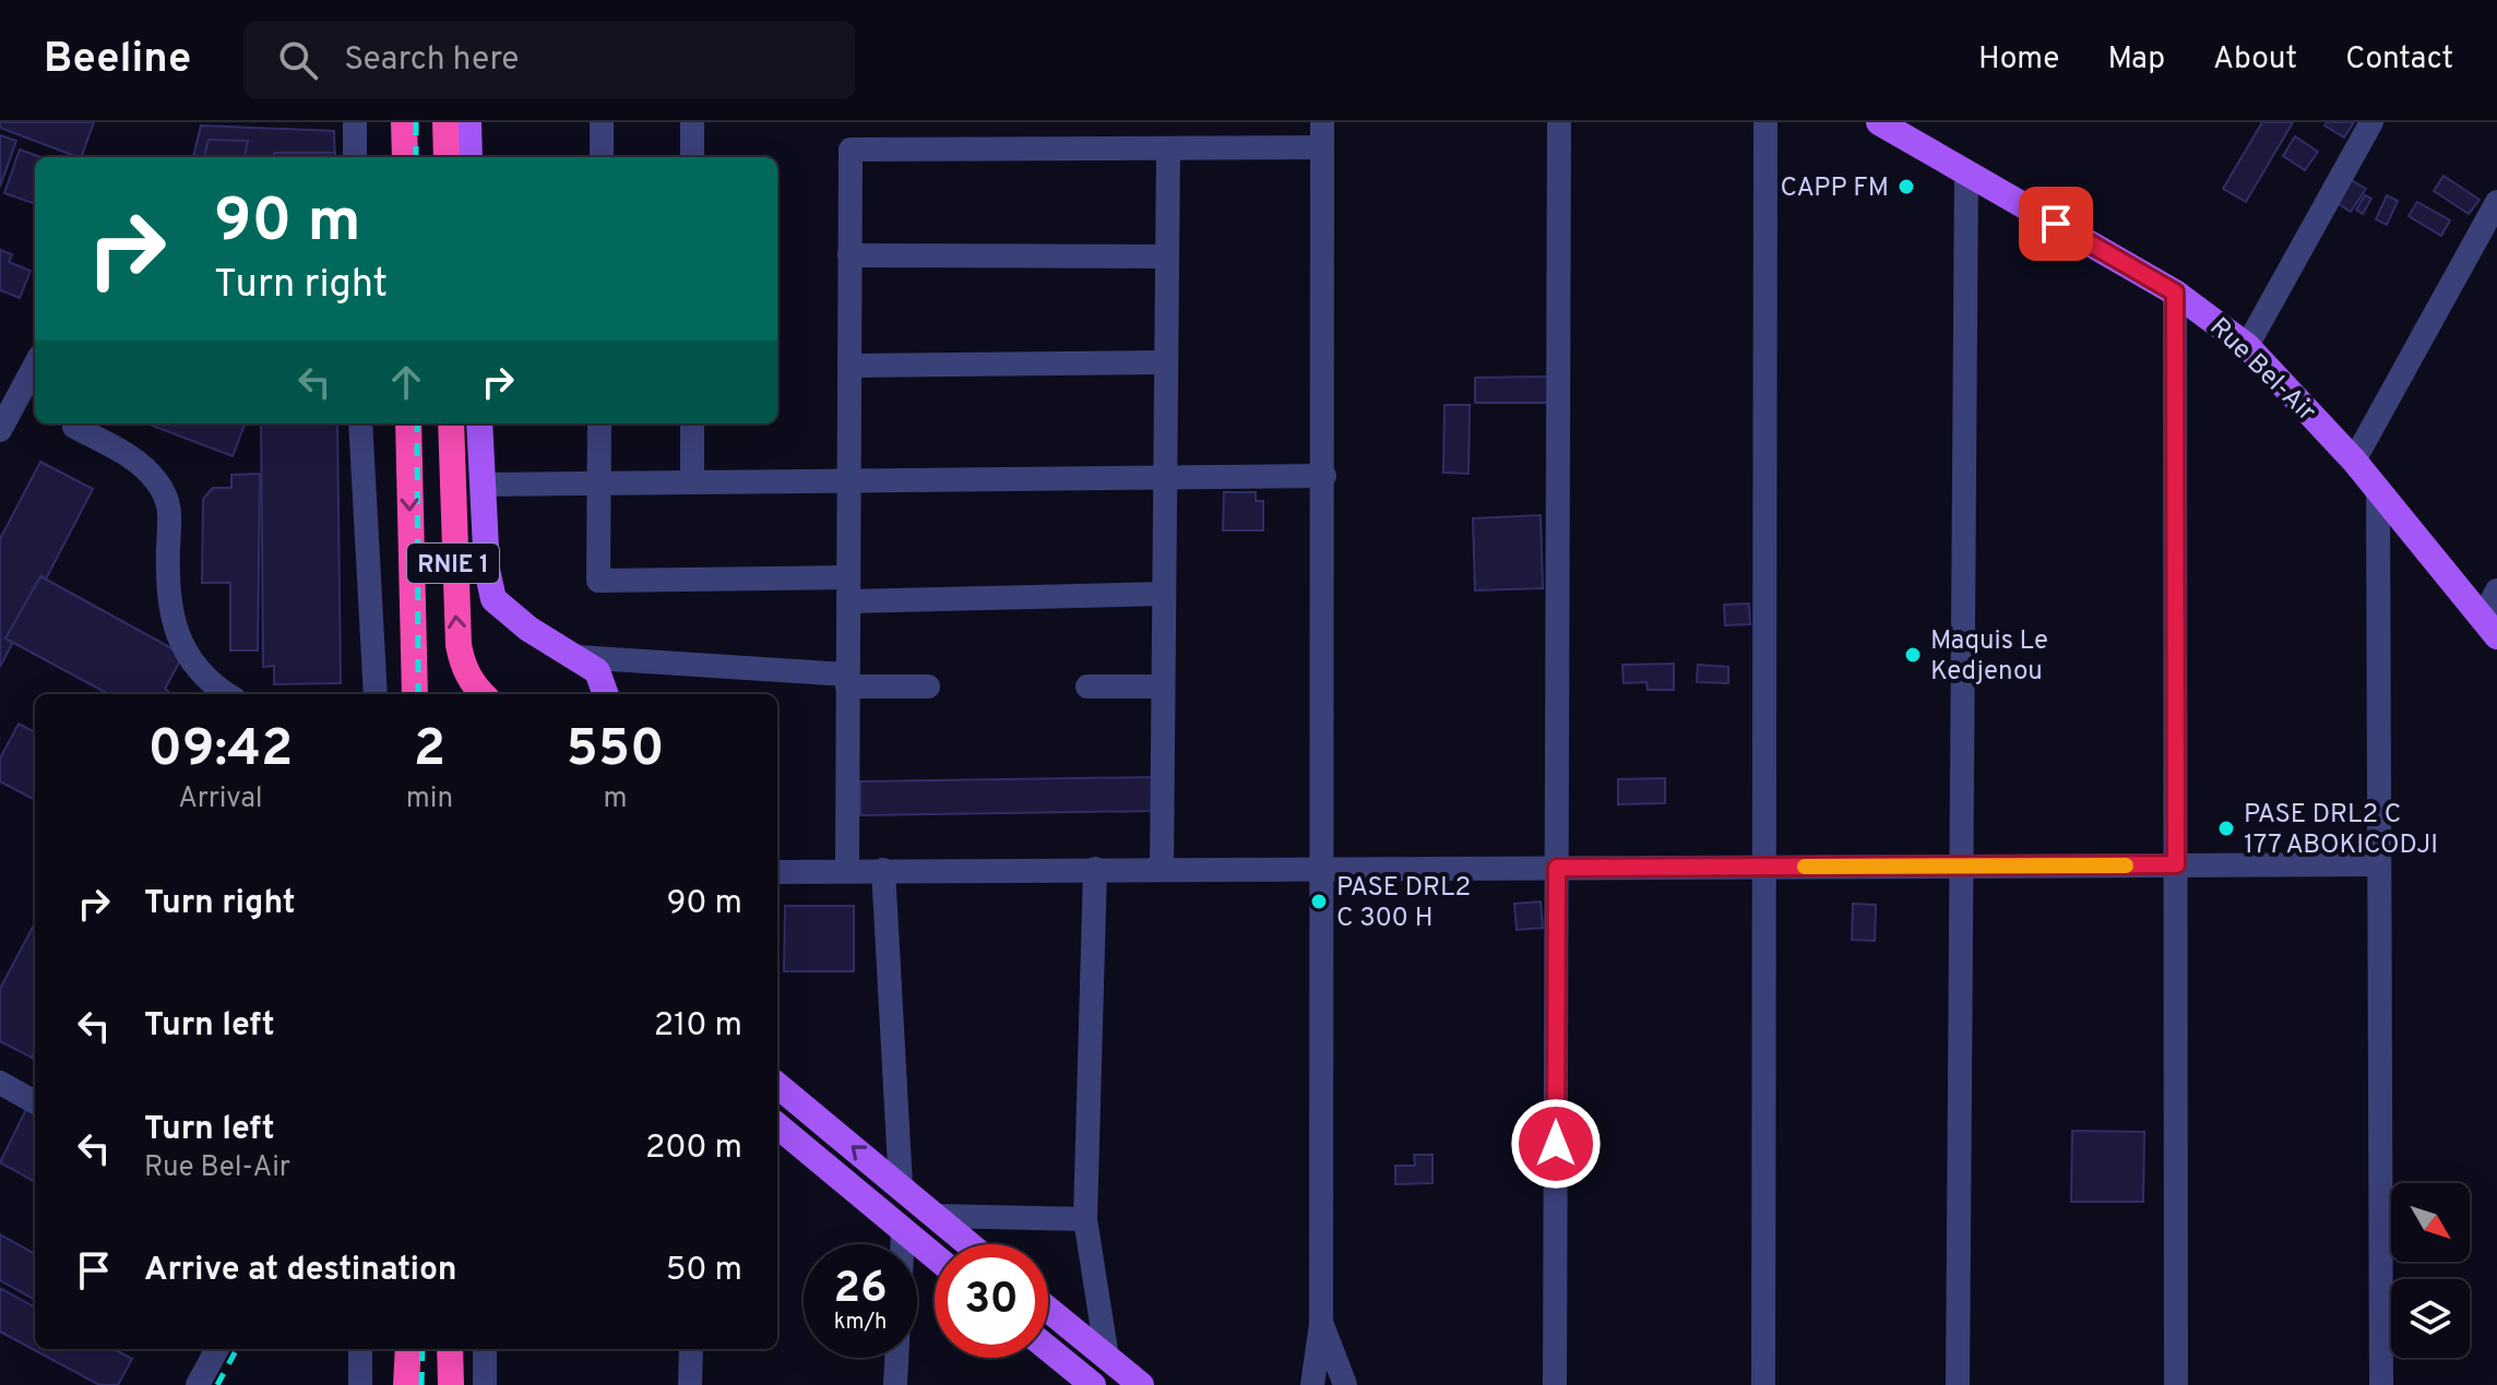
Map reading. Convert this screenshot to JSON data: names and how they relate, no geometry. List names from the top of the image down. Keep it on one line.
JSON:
{"streets":{"highway":["RNIE 1"],"main road":["Rue Bel-Air"]},"places":["CAPP FM","Maquis Le Kedjenou","PASE DRL2 C 177 ABOKICODJI","PASE DRL2 C 300 H"],"north":"bottom right","page":{"header":"Beeline","search":"Search here","nav":["Home","Map","About","Contact"],"turn":["90 m","Turn right"],"eta":["09:42","Arrival","2","min","550","m"],"list":[{"name":"Turn right","value":"90 m"},{"name":"Turn left","value":"210 m"},{"name":"Turn left","note":"Rue Bel-Air","value":"200 m"},{"name":"Arrive at destination","value":"50 m"}],"speed":"26 km/h","limit":"30"}}
